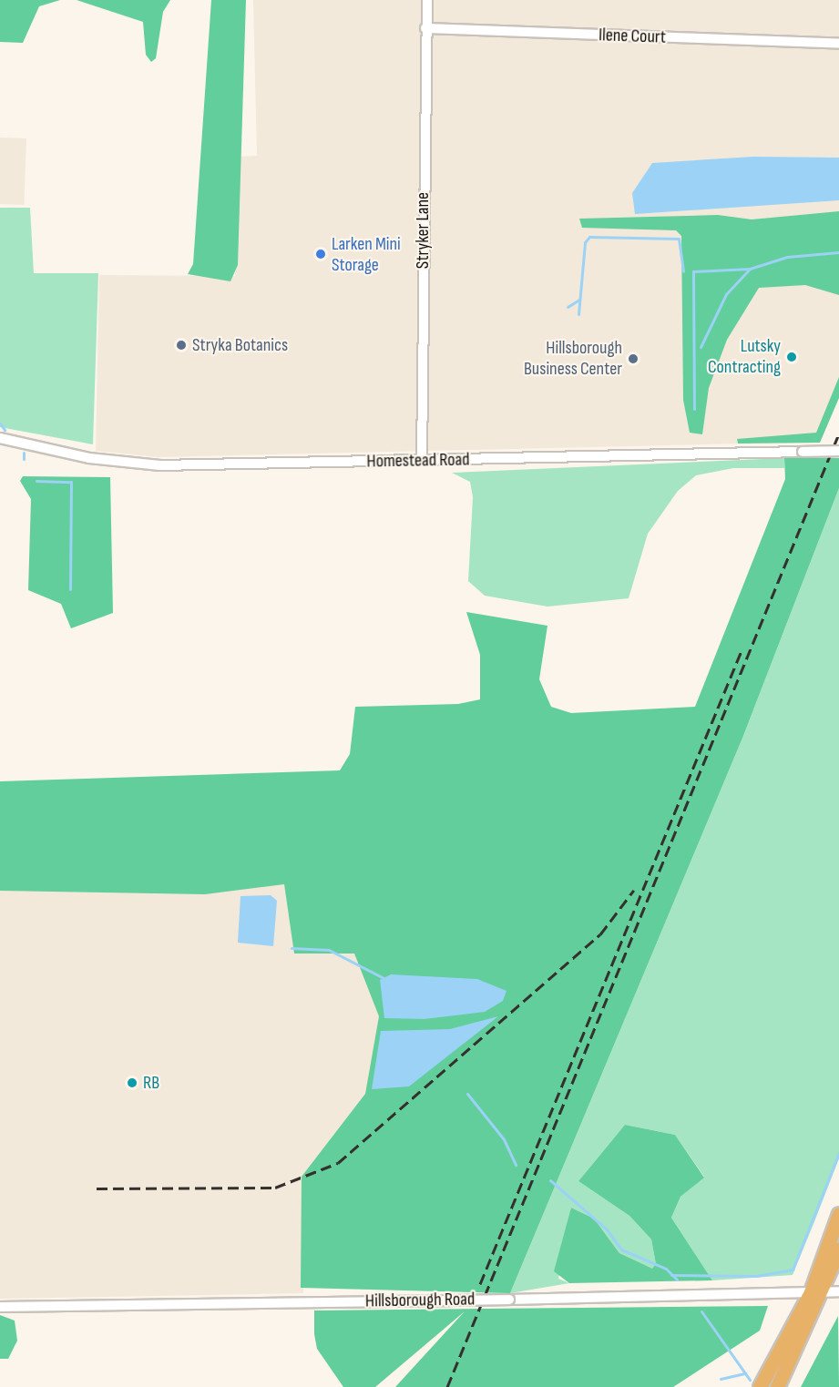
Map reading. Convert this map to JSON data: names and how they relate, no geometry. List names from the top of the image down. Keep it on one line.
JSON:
{"streets":{"street":["Ilene Court","Stryker Lane","Homestead Road","Hillsborough Road"]},"crossings":[["Ilene Court","Stryker Lane"],["Stryker Lane","Homestead Road"]],"places":["Larken Mini Storage","Stryka Botanics","Lutsky Contracting","Hillsborough Business Center","RB"]}
